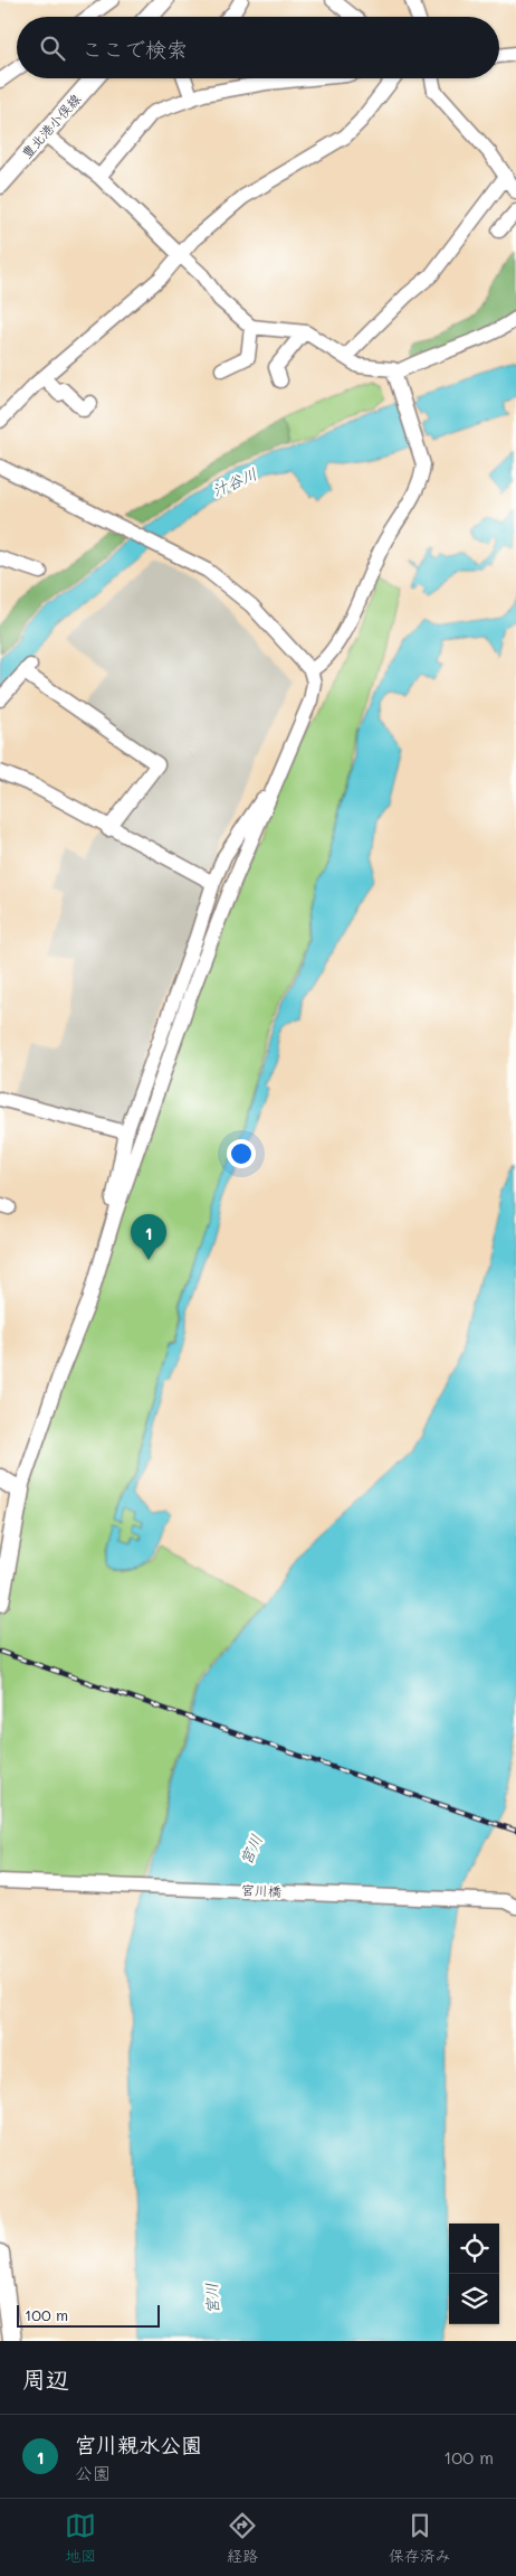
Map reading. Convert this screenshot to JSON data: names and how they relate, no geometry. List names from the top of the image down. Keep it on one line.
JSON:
{"streets":{"main road":["豊北港小俣線"],"street":["宮川橋"]},"water":["汁谷川","宮川"],"scale_bar":"100 m","page":{"search":"ここで検索","pins":"1","scale":"100 m","heading":"周辺","list":[{"mark":"1","name":"宮川親水公園","note":"公園","value":"100 m"}],"nav":["地図","経路","保存済み"]}}
